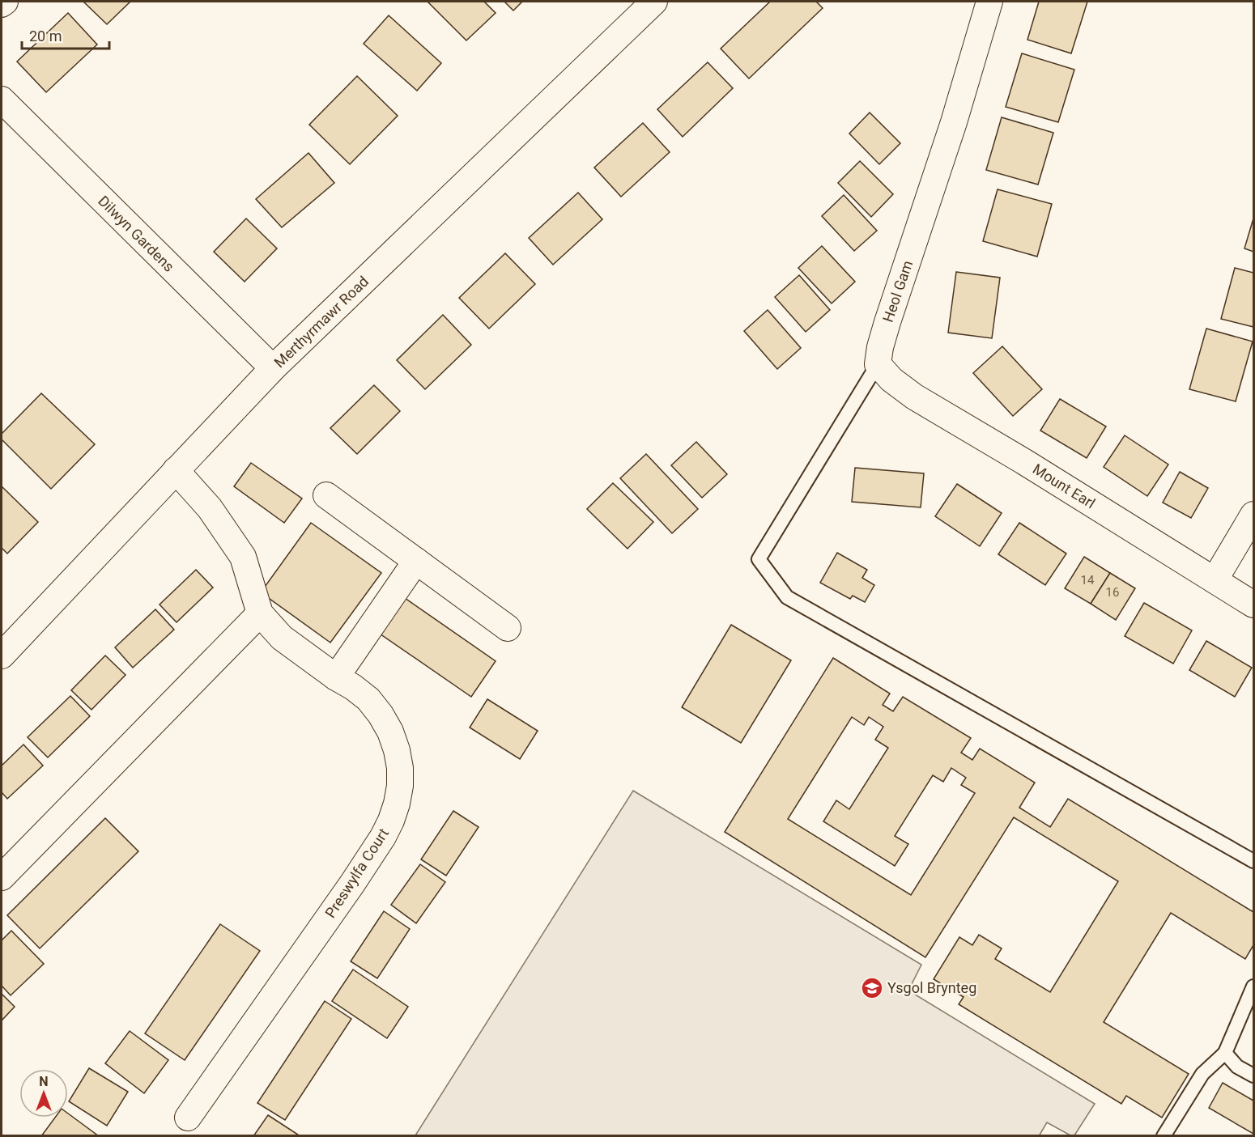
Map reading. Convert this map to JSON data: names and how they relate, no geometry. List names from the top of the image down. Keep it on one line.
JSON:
{"streets":{"street":["Dilwyn Gardens","Heol Gam","Merthyrmawr Road","Mount Earl","Preswylfa Court"]},"crossings":[["Dilwyn Gardens","Merthyrmawr Road"],["Heol Gam","Mount Earl"],["Merthyrmawr Road","Preswylfa Court"]],"places":{"school or university":["Ysgol Brynteg"]},"house_numbers":["14","16"],"scale_bar":"20 m","north":"top"}
